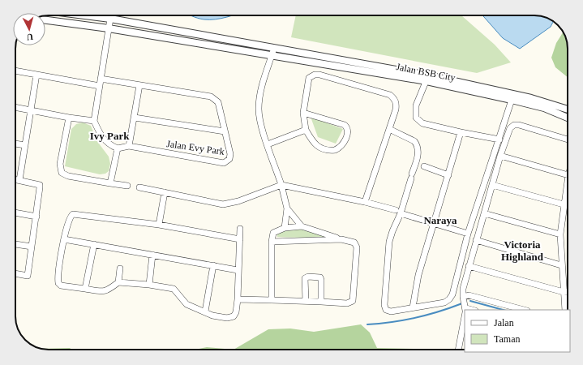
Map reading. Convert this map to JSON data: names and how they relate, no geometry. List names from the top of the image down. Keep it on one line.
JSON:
{"streets":{"street":["Jalan BSB City","Jalan Evy Park"]},"districts":["Ivy Park","Naraya","Victoria Highland"],"legend":["Jalan","Taman"],"north":"bottom"}
